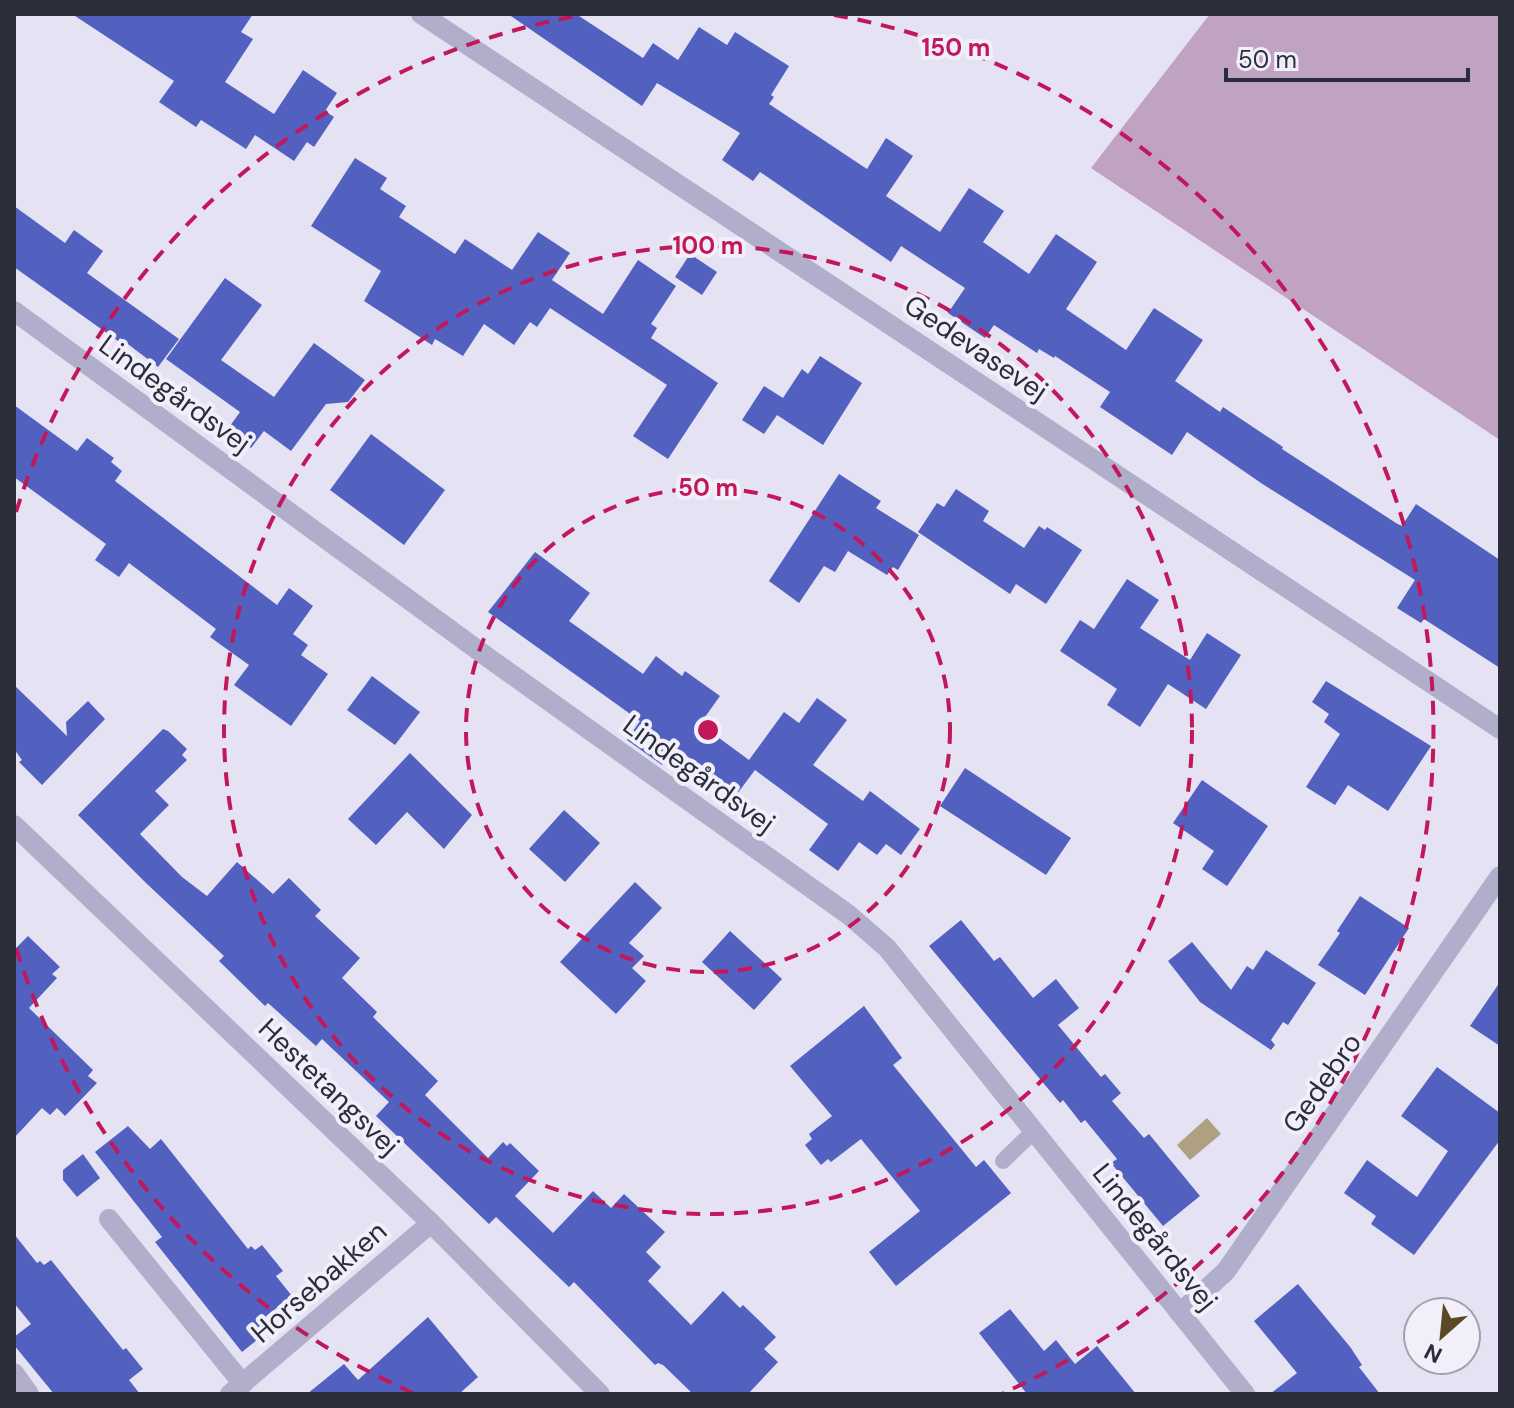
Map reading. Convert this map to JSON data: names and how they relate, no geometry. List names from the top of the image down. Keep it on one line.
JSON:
{"streets":{"street":["Gedevasevej","Lindegårdsvej","Gedebro","Hestetangsvej","Horsebakken"]},"crossings":[["Lindegårdsvej","Gedebro"],["Hestetangsvej","Horsebakken"]],"scale_bar":"50 m","north":"bottom left","rings":["150 m","100 m","50 m"]}
